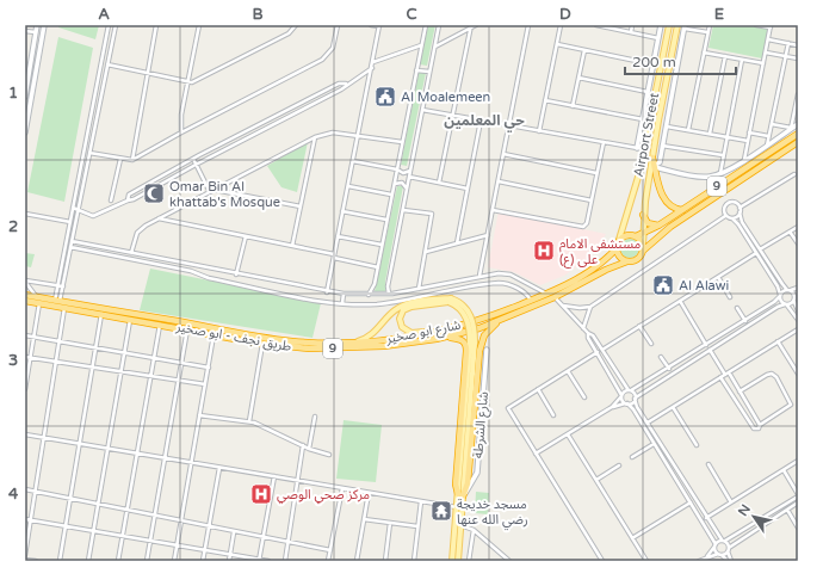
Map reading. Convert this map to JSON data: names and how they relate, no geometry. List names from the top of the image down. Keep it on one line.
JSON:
{"streets":{"highway":["9","شارع ابو صخير","طريق نجف - ابو صخير"],"main road":["Airport Street","شارع الشرطة"]},"crossings":[["Airport Street","9"],["Airport Street","طريق نجف - ابو صخير"],["9","شارع ابو صخير"],["9","طريق نجف - ابو صخير"],["شارع ابو صخير","طريق نجف - ابو صخير"]],"districts":["حي المعلمين"],"places":{"public building":["Al Moalemeen","Al Alawi"],"mosque":["Omar Bin Al khattab's Mosque"],"hospital":["مستشفی الامام علی (ع)","مركز صحي الوصي"],"temple":["مسجد خديجة رضي الله عنها"]},"scale_bar":"200 m","north":"top left","grid":{"columns":["A","B","C","D","E"],"rows":["1","2","3","4"]}}
